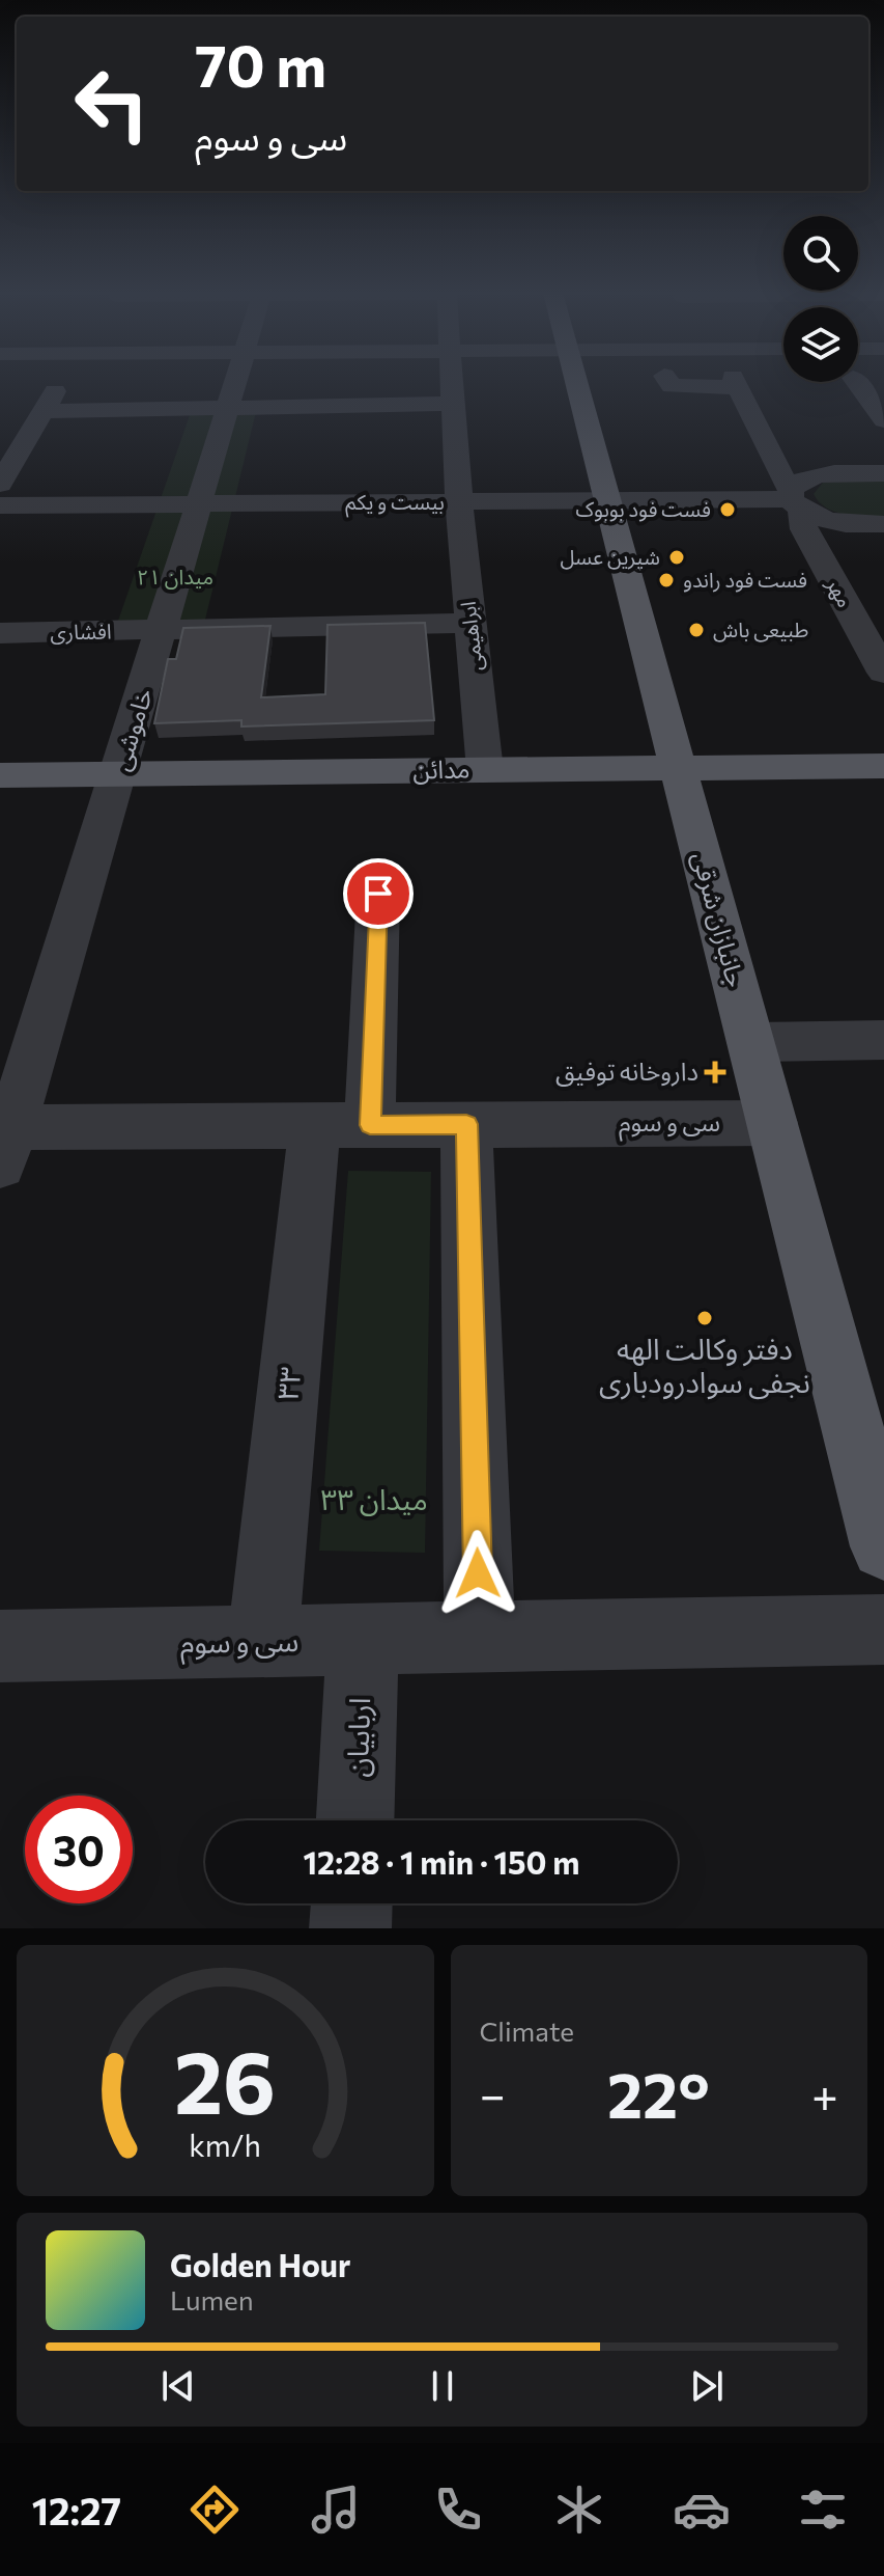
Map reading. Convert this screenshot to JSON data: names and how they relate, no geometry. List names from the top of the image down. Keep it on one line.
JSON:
{"streets":{"main road":["مدائن","جانبازان شرقی"],"street":["بیست و یکم","مهر","افشاری","ابراهیمی","خاموشی","سی و سوم","۳۳","اربابیان"]},"crossings":[["بیست و یکم","مهر"],["بیست و یکم","ابراهیمی"],["بیست و یکم","خاموشی"],["بیست و یکم","جانبازان شرقی"],["افشاری","ابراهیمی"],["افشاری","خاموشی"],["ابراهیمی","مدائن"],["خاموشی","مدائن"],["خاموشی","سی و سوم"],["مدائن","جانبازان شرقی"],["جانبازان شرقی","سی و سوم"],["سی و سوم","۳۳"],["سی و سوم","اربابیان"]],"parks":["میدان ۲۱","میدان ۳۳"],"places":{"other":["فست فود بوبوک","شیرین عسل","فست فود راندو","طبیعی باش","دفتر وکالت الهه نجفی سوادرودباری"],"health":["داروخانه توفیق"]},"page":{"turn":["70 m","سی و سوم"],"limit":"30","trip":"12:28 · 1 min · 150 m","tile":"Climate","heat":["−","22°","+"],"song":["Golden Hour","Lumen"],"tabs":"12:27","gauge":["26","km/h"]}}
